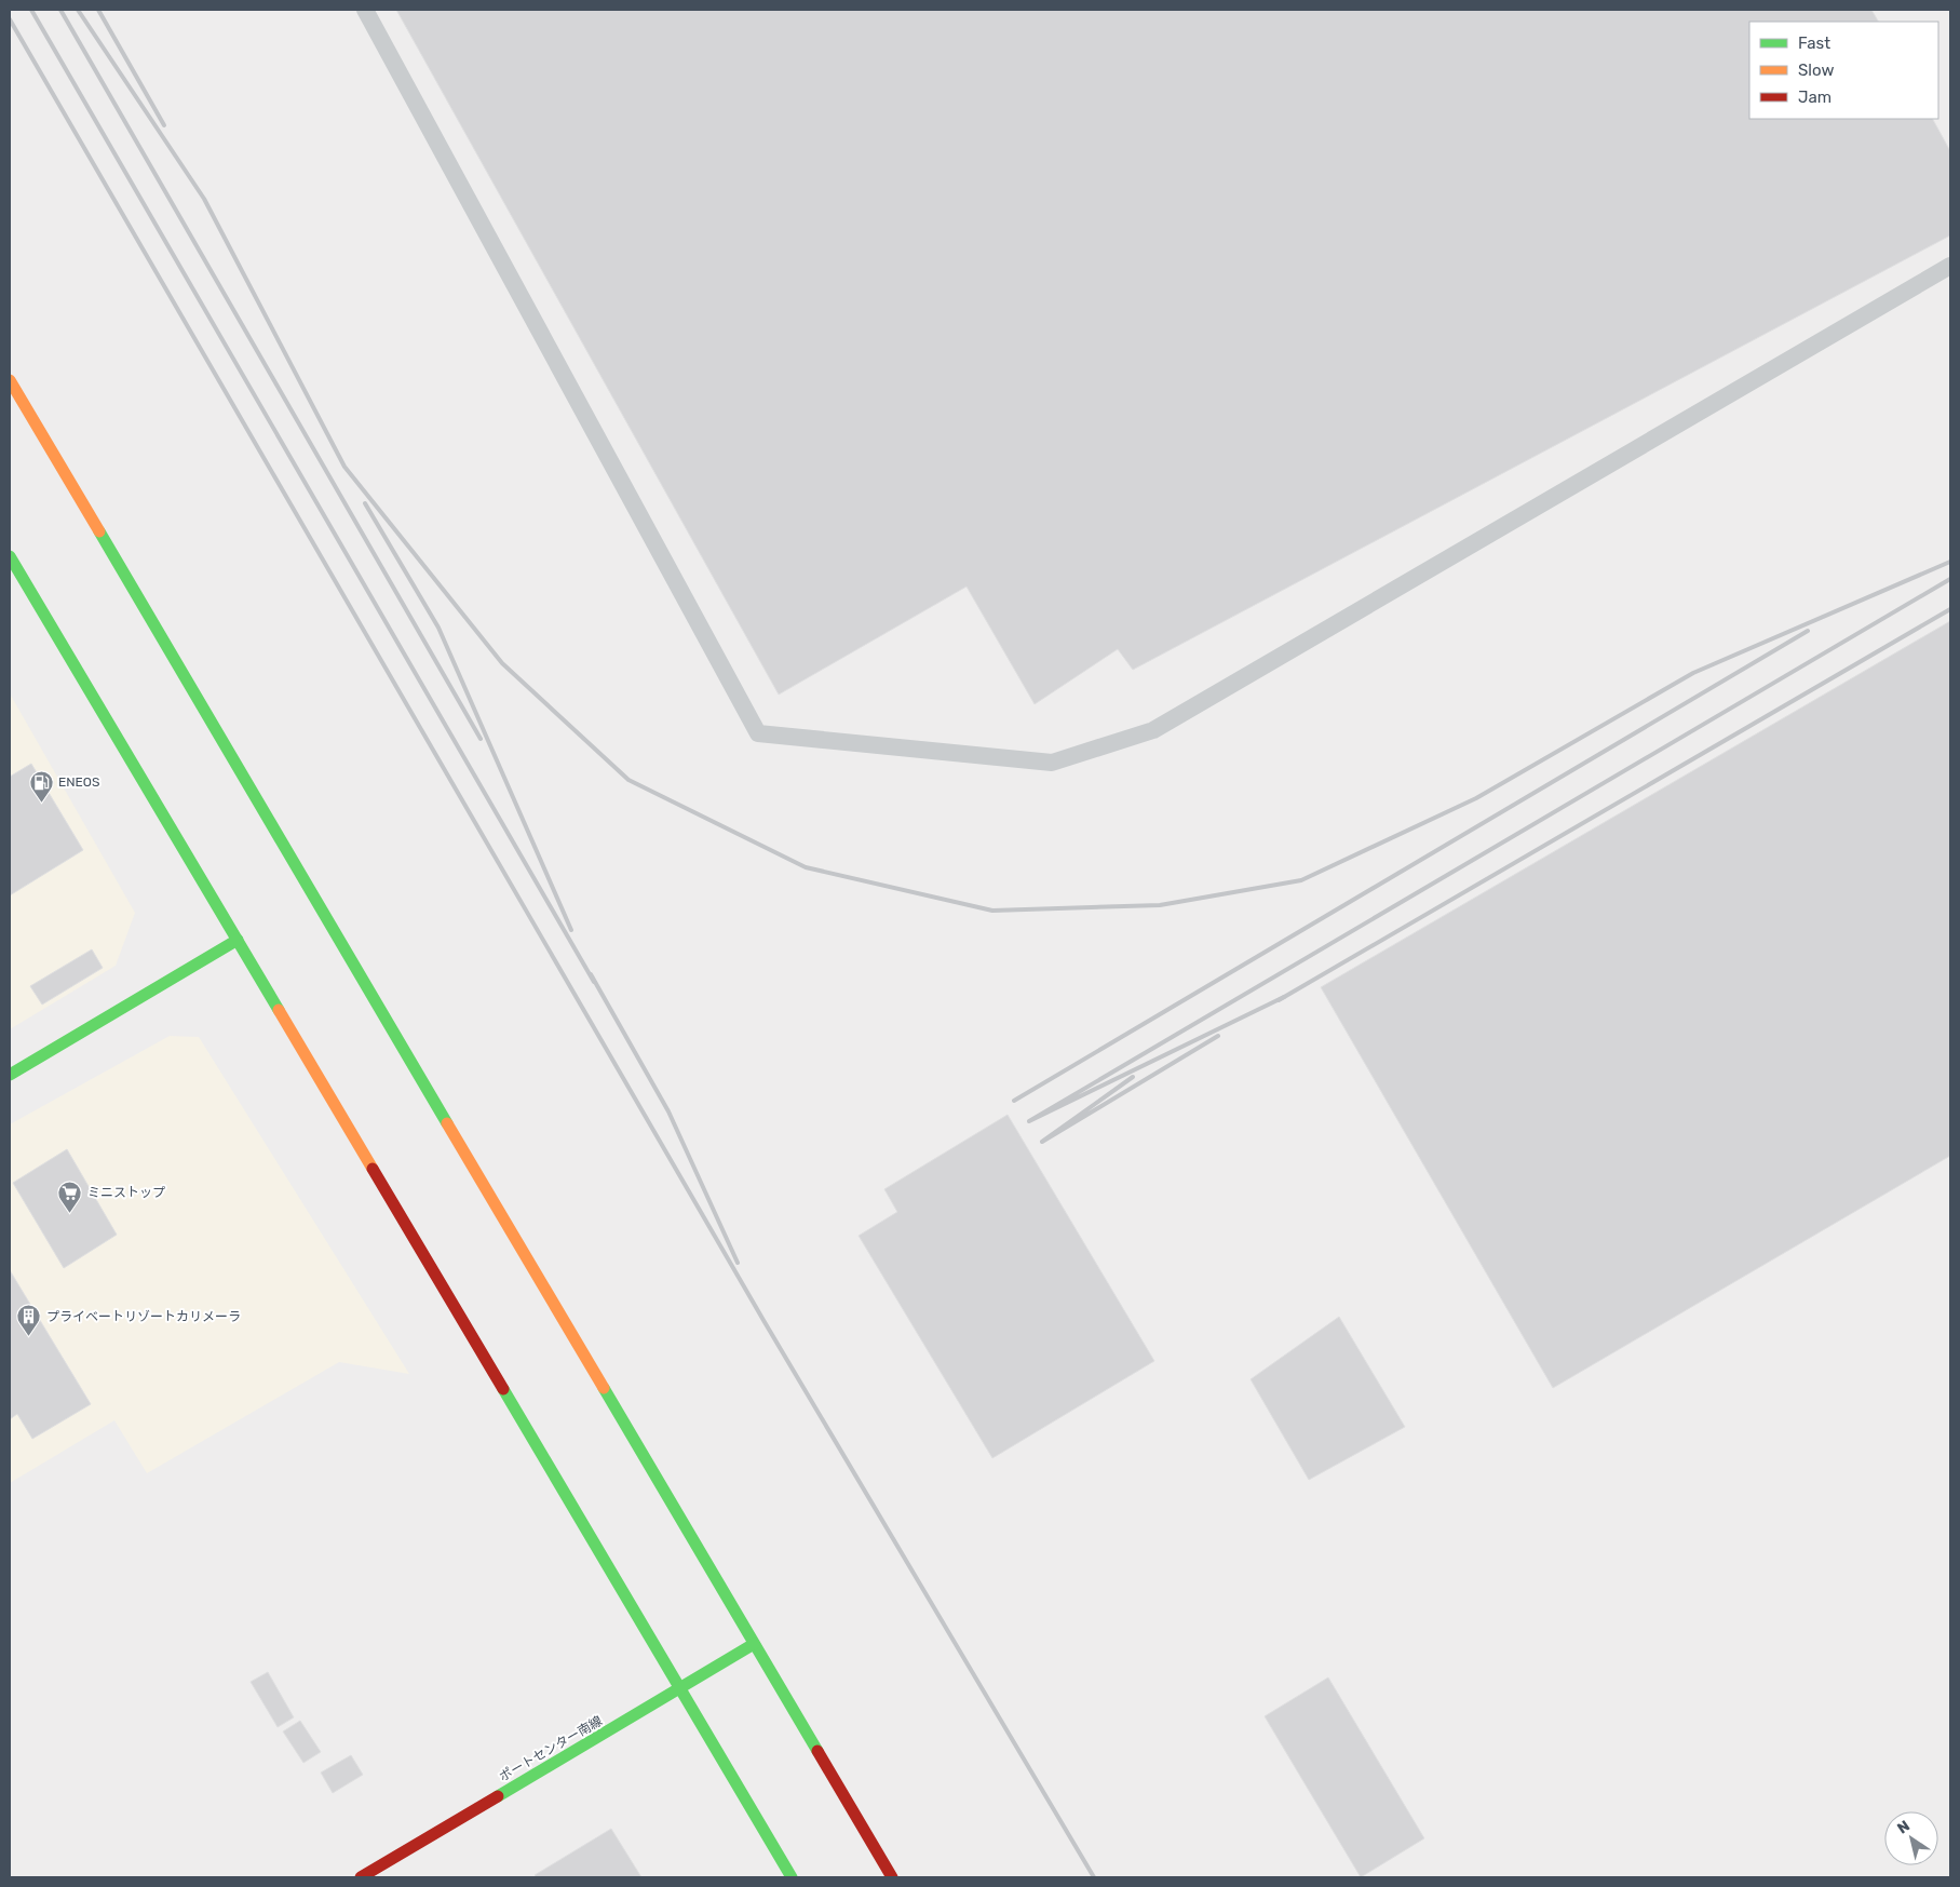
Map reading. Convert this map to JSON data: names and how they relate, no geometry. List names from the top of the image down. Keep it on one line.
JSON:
{"streets":{"street":["ポートセンター南線"]},"places":{"fuel station":["ENEOS"],"supermarket":["ミニストップ"],"building":["プライベートリゾートカリメーラ"]},"legend":["Fast","Slow","Jam"],"north":"top left"}
